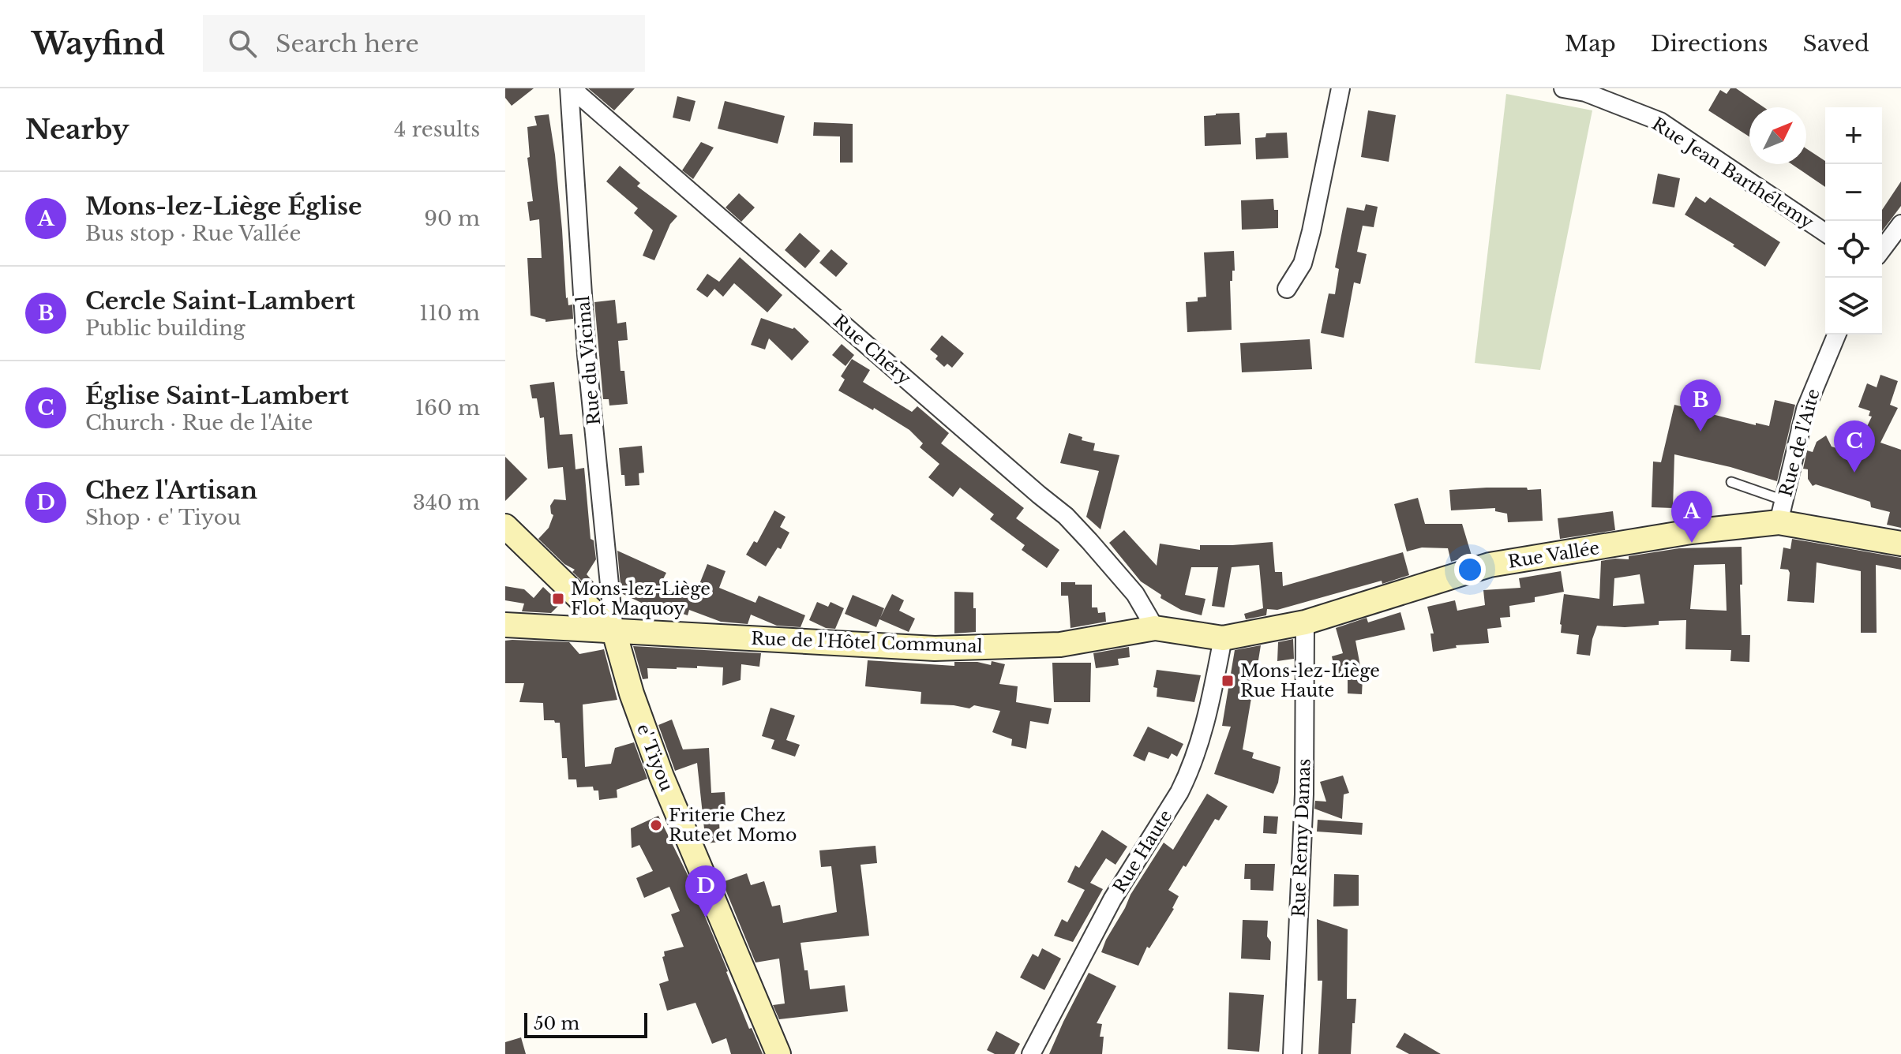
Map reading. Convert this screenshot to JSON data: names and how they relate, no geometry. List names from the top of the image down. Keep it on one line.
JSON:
{"streets":{"street":["Rue Jean Barthélemy","Rue Chéry","Rue du Vicinal","Rue de l'Aite","Rue Vallée","Rue de l'Hôtel Communal","e' Tiyou","Rue Remy Damas","Rue Haute"]},"crossings":[["Rue Chéry","Rue du Vicinal"],["Rue Chéry","Rue de l'Hôtel Communal"],["Rue du Vicinal","Rue de l'Hôtel Communal"],["Rue du Vicinal","e' Tiyou"],["Rue de l'Aite","Rue Vallée"],["Rue Vallée","Rue de l'Hôtel Communal"],["Rue Vallée","Rue Remy Damas"],["Rue Vallée","Rue Haute"],["Rue de l'Hôtel Communal","e' Tiyou"],["Rue de l'Hôtel Communal","Rue Haute"]],"places":{"transit":["Mons-lez-Liège Flot Maquoy","Mons-lez-Liège Rue Haute"],"other":["Friterie Chez Rute et Momo"]},"scale_bar":"50 m","north":"top right","page":{"header":"Wayfind","search":"Search here","nav":["Map","Directions","Saved"],"heading":["Nearby","4 results"],"map_buttons":["+","−"],"list":[{"mark":"A","name":"Mons-lez-Liège Église","note":"Bus stop · Rue Vallée","value":"90 m"},{"mark":"B","name":"Cercle Saint-Lambert","note":"Public building","value":"110 m"},{"mark":"C","name":"Église Saint-Lambert","note":"Church · Rue de l'Aite","value":"160 m"},{"mark":"D","name":"Chez l'Artisan","note":"Shop · e' Tiyou","value":"340 m"}],"pins":["B","C","A","D"],"scale":"50 m"}}
